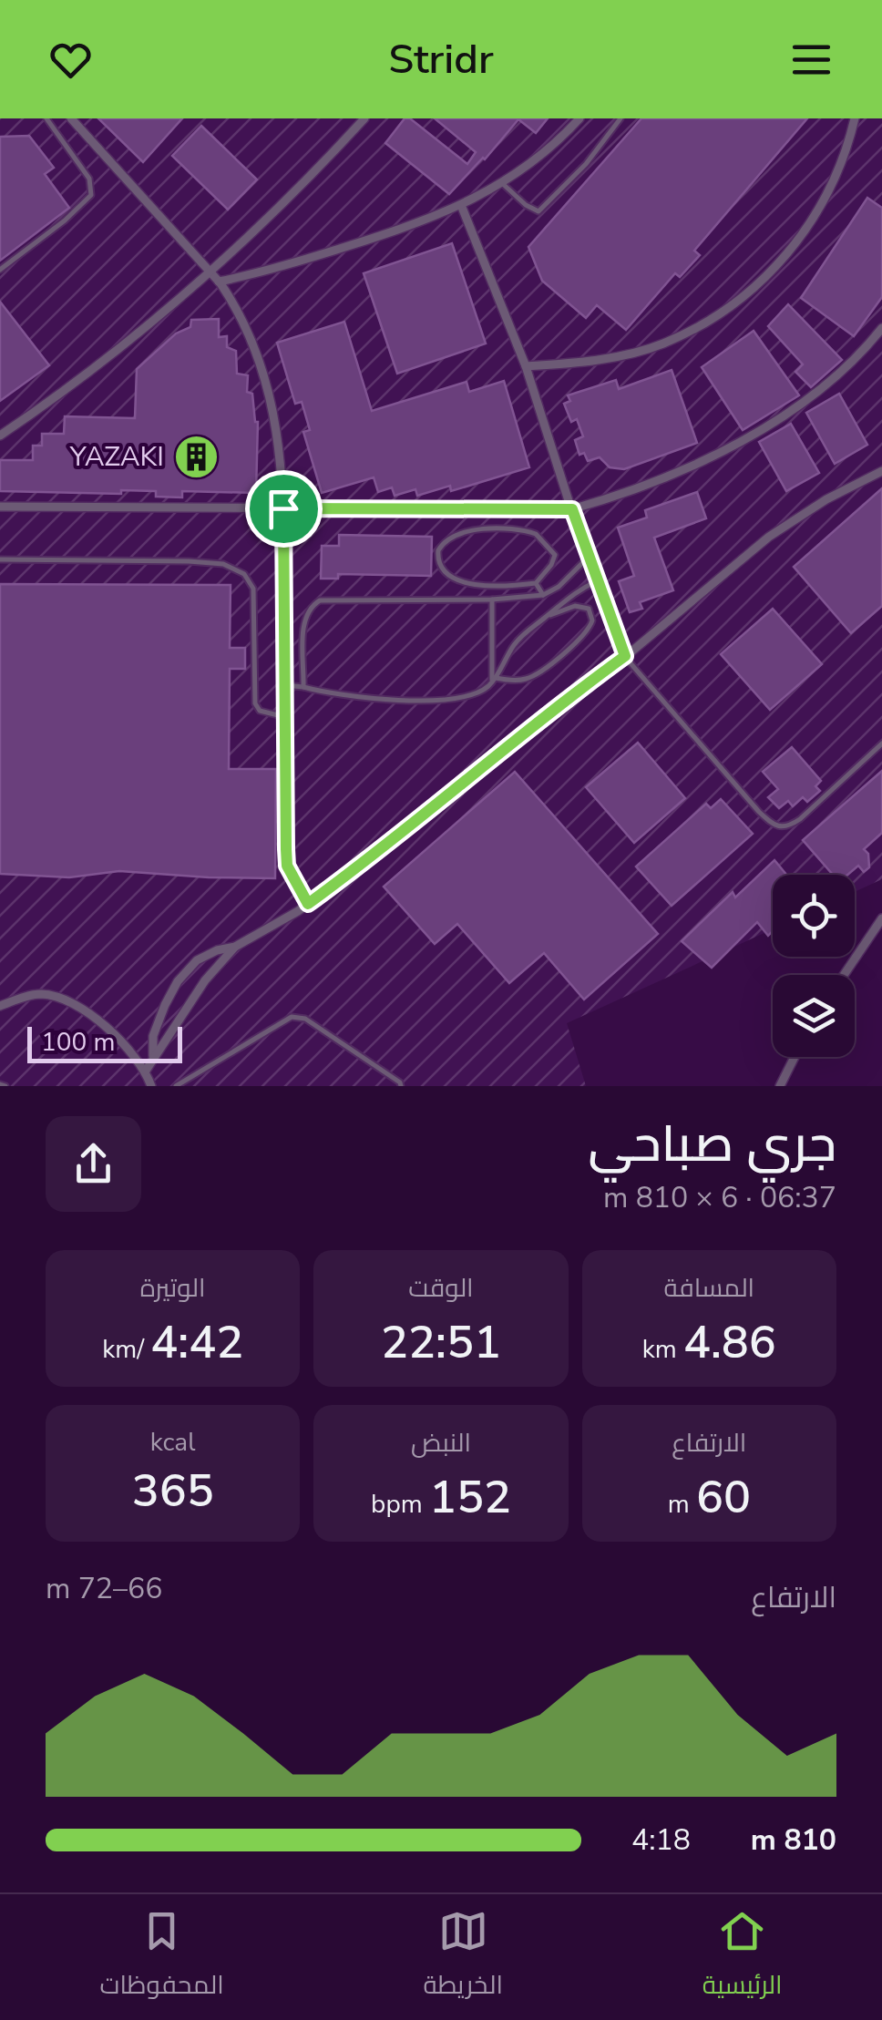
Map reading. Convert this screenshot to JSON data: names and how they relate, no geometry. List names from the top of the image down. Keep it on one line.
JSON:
{"places":{"building":["YAZAKI"]},"scale_bar":"100 m","page":{"header":"Stridr","scale":"100 m","heading":["جري صباحي","06:37 · 6 × 810 m"],"stats":[["المسافة","4.86 km"],["الوقت","22:51"],["الوتيرة","4:42 /km"],["الارتفاع","60 m"],["النبض","152 bpm"],["kcal","365"]],"chart":["الارتفاع","66–72 m"],"list":[{"name":"810 m","note":"4:18"}],"tabs":["الرئيسية","الخريطة","المحفوظات"]}}
